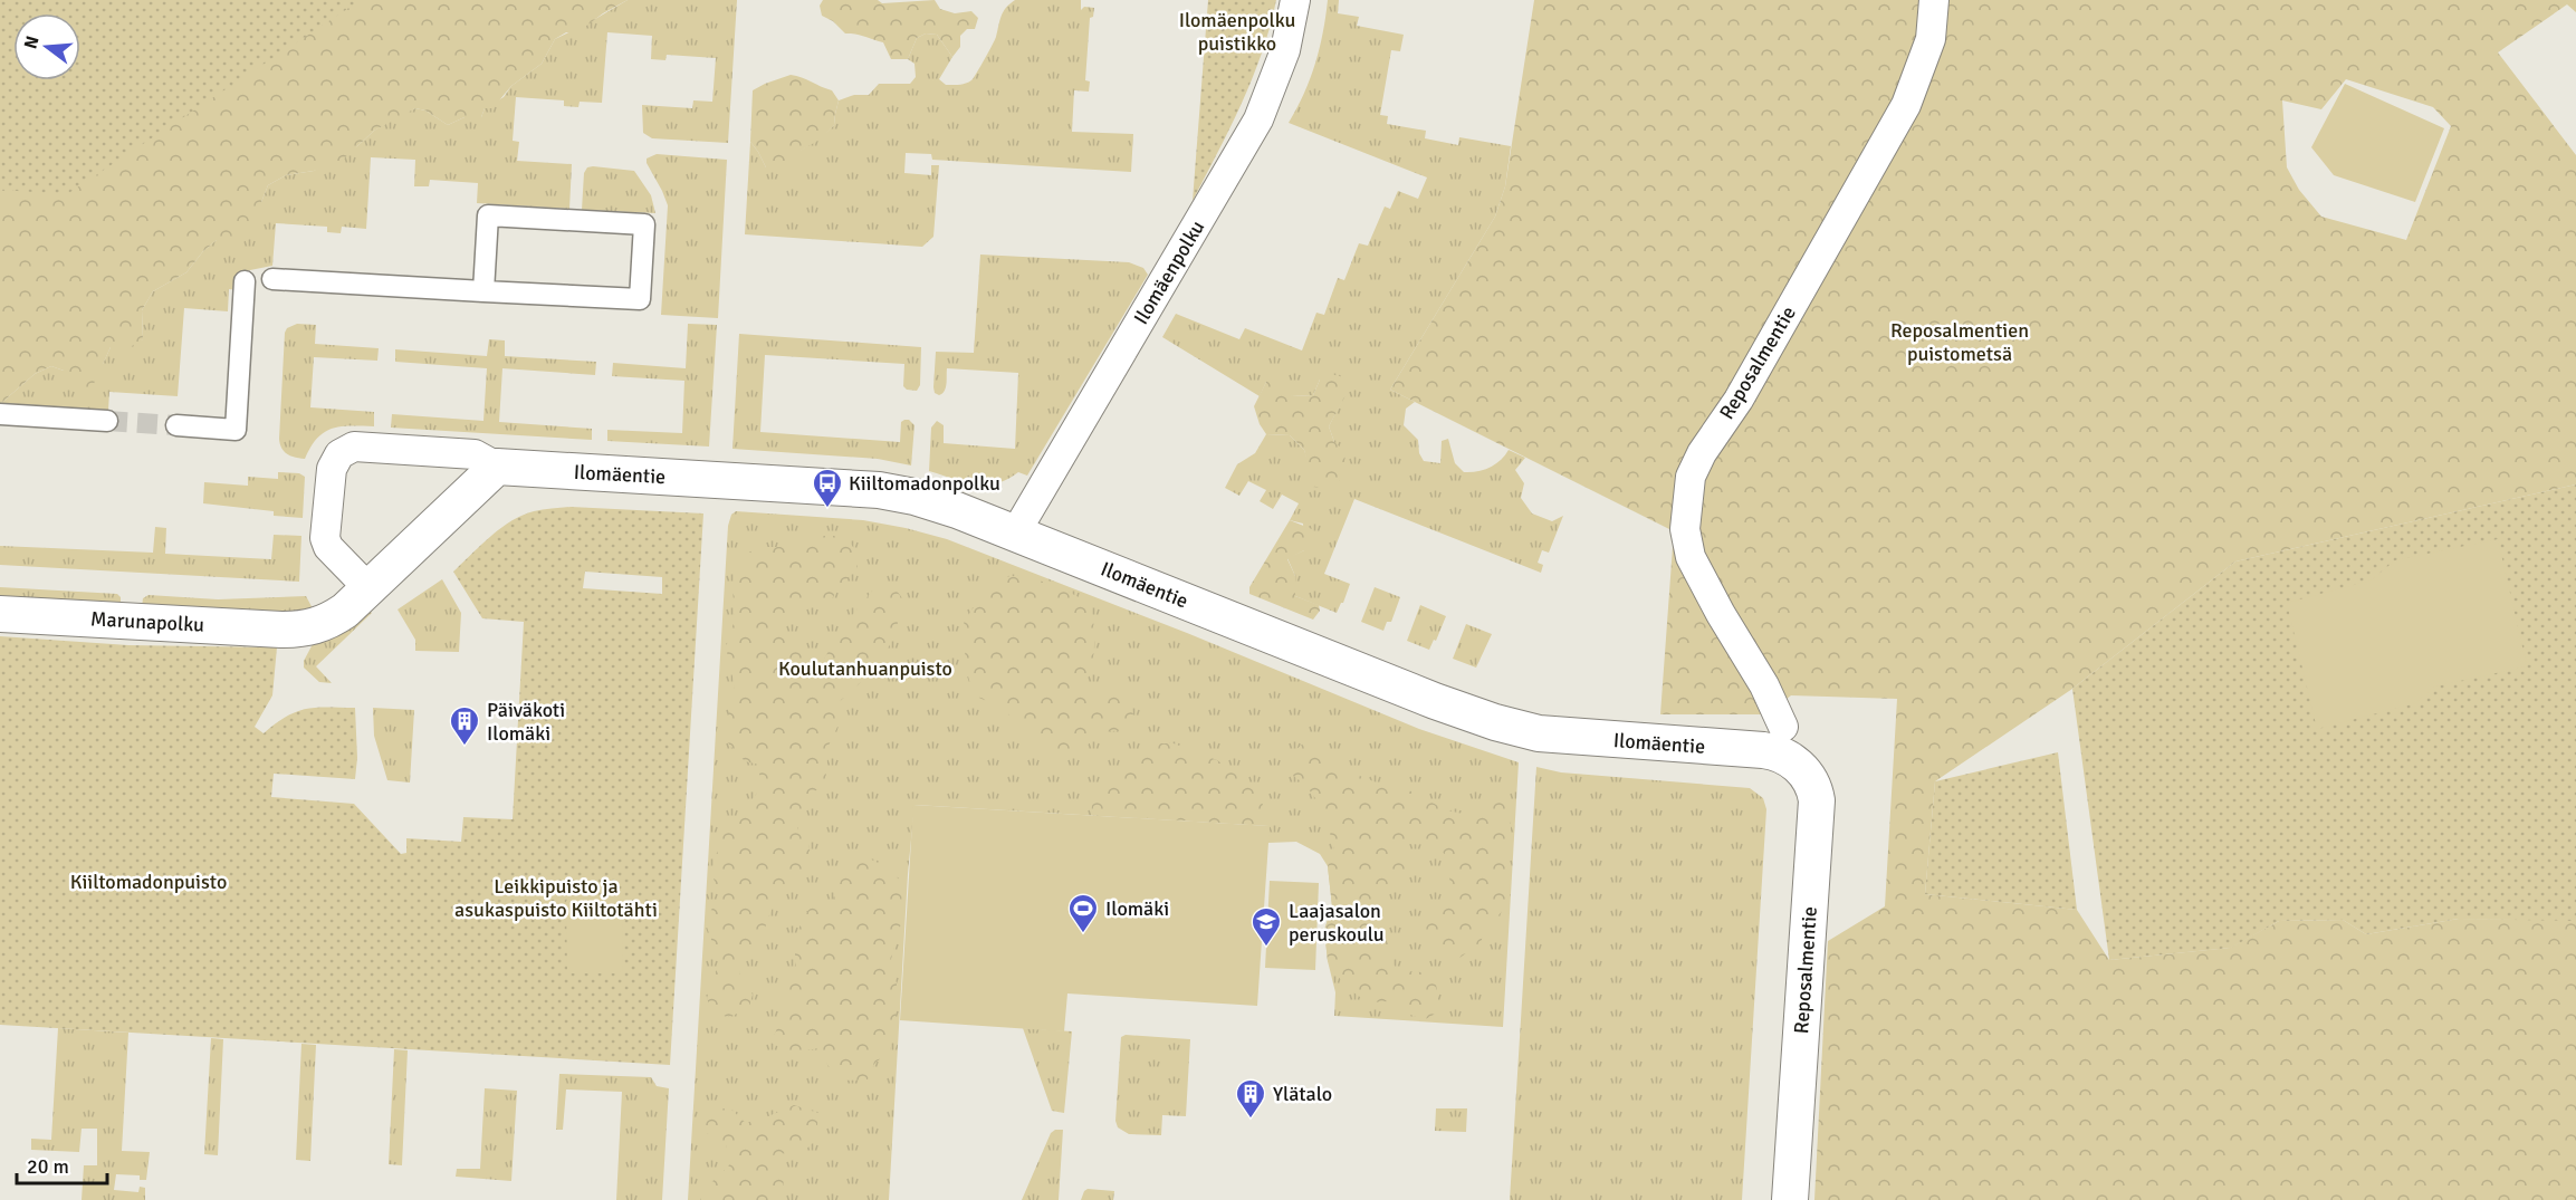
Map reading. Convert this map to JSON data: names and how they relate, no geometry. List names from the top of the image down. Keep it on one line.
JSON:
{"streets":{"street":["Ilomäenpolku","Reposalmentie","Ilomäentie","Marunapolku"]},"crossings":[["Ilomäenpolku","Ilomäentie"],["Reposalmentie","Ilomäentie"],["Ilomäentie","Marunapolku"]],"parks":["Ilomäenpolku puistikko","Reposalmentien puistometsä","Koulutanhuanpuisto","Kiiltomadonpuisto","Leikkipuisto ja asukaspuisto Kiiltotähti"],"places":{"bus stop":["Kiiltomadonpolku"],"building":["Päiväkoti Ilomäki","Ylätalo"],"sports":["Ilomäki"],"school or university":["Laajasalon peruskoulu"]},"scale_bar":"20 m","north":"left"}
